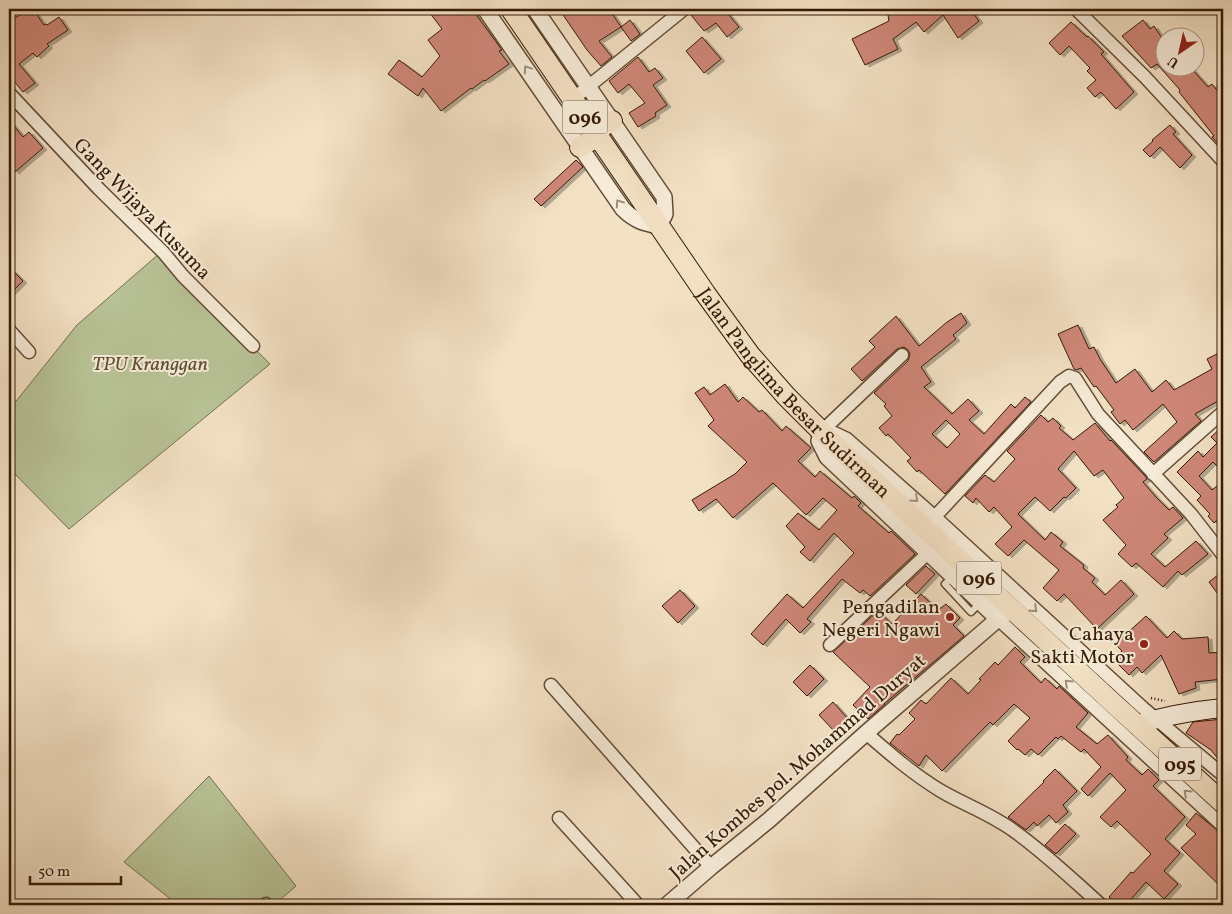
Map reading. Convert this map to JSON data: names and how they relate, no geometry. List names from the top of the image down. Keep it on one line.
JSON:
{"streets":{"main road":["096","Jalan Panglima Besar Sudirman","095"],"street":["Gang Wijaya Kusuma","Jalan Kombes pol. Mohammad Duryat"]},"crossings":[["Jalan Panglima Besar Sudirman","095"],["Jalan Panglima Besar Sudirman","Jalan Kombes pol. Mohammad Duryat"]],"parks":["TPU Kranggan"],"places":["Pengadilan Negeri Ngawi","Cahaya Sakti Motor"],"scale_bar":"50 m","north":"bottom left"}
